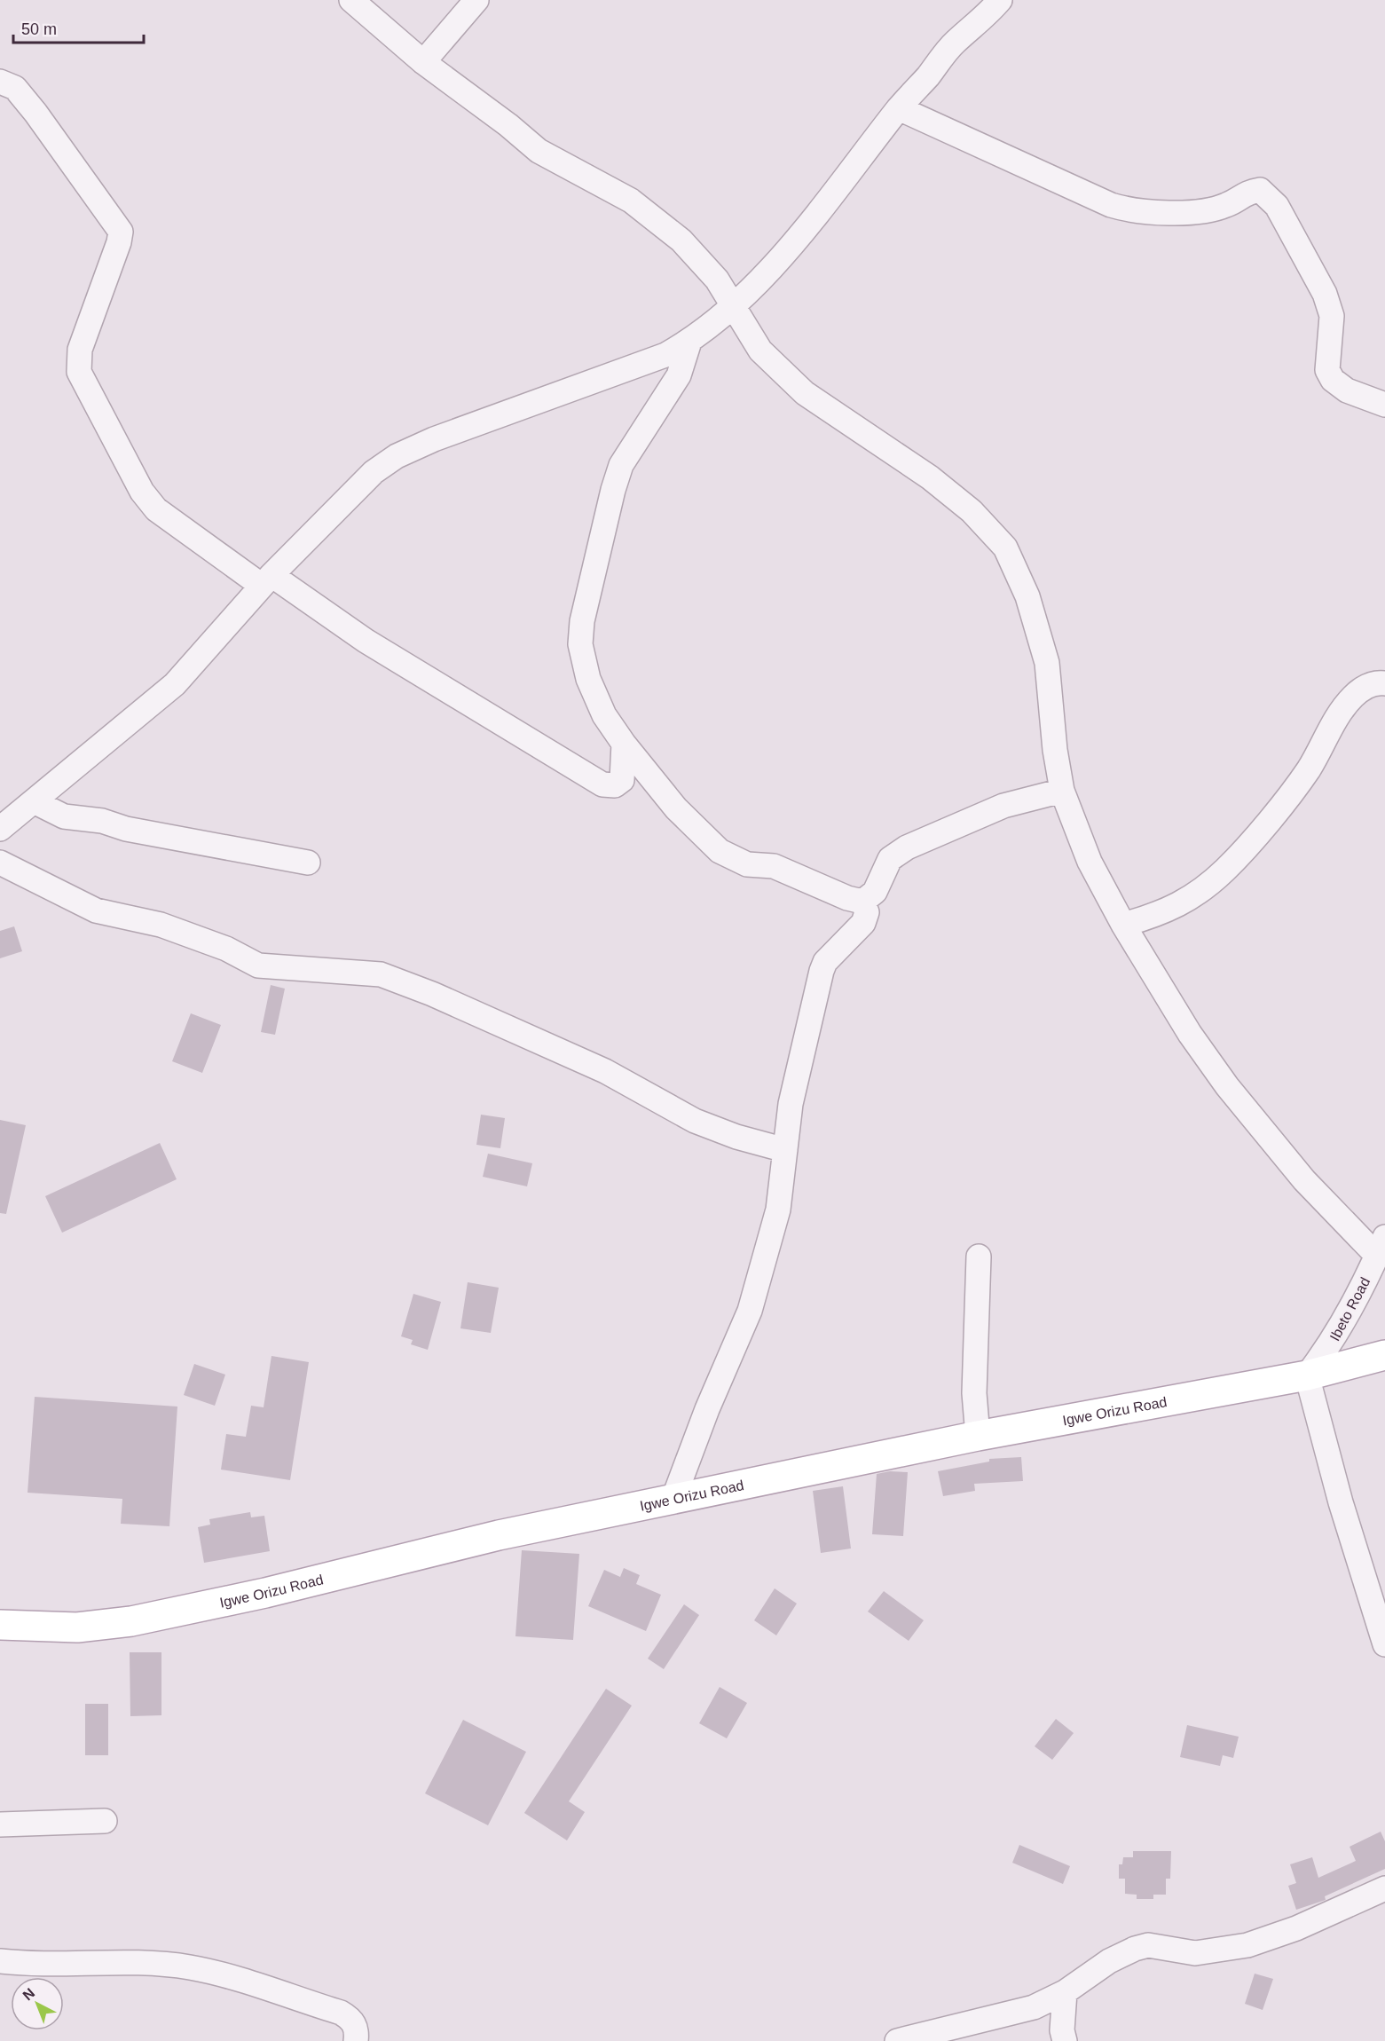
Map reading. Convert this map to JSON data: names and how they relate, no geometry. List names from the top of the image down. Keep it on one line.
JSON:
{"streets":{"main road":["Igwe Orizu Road"],"street":["Ibeto Road"]},"crossings":[["Ibeto Road","Igwe Orizu Road"]],"scale_bar":"50 m","north":"top left"}
